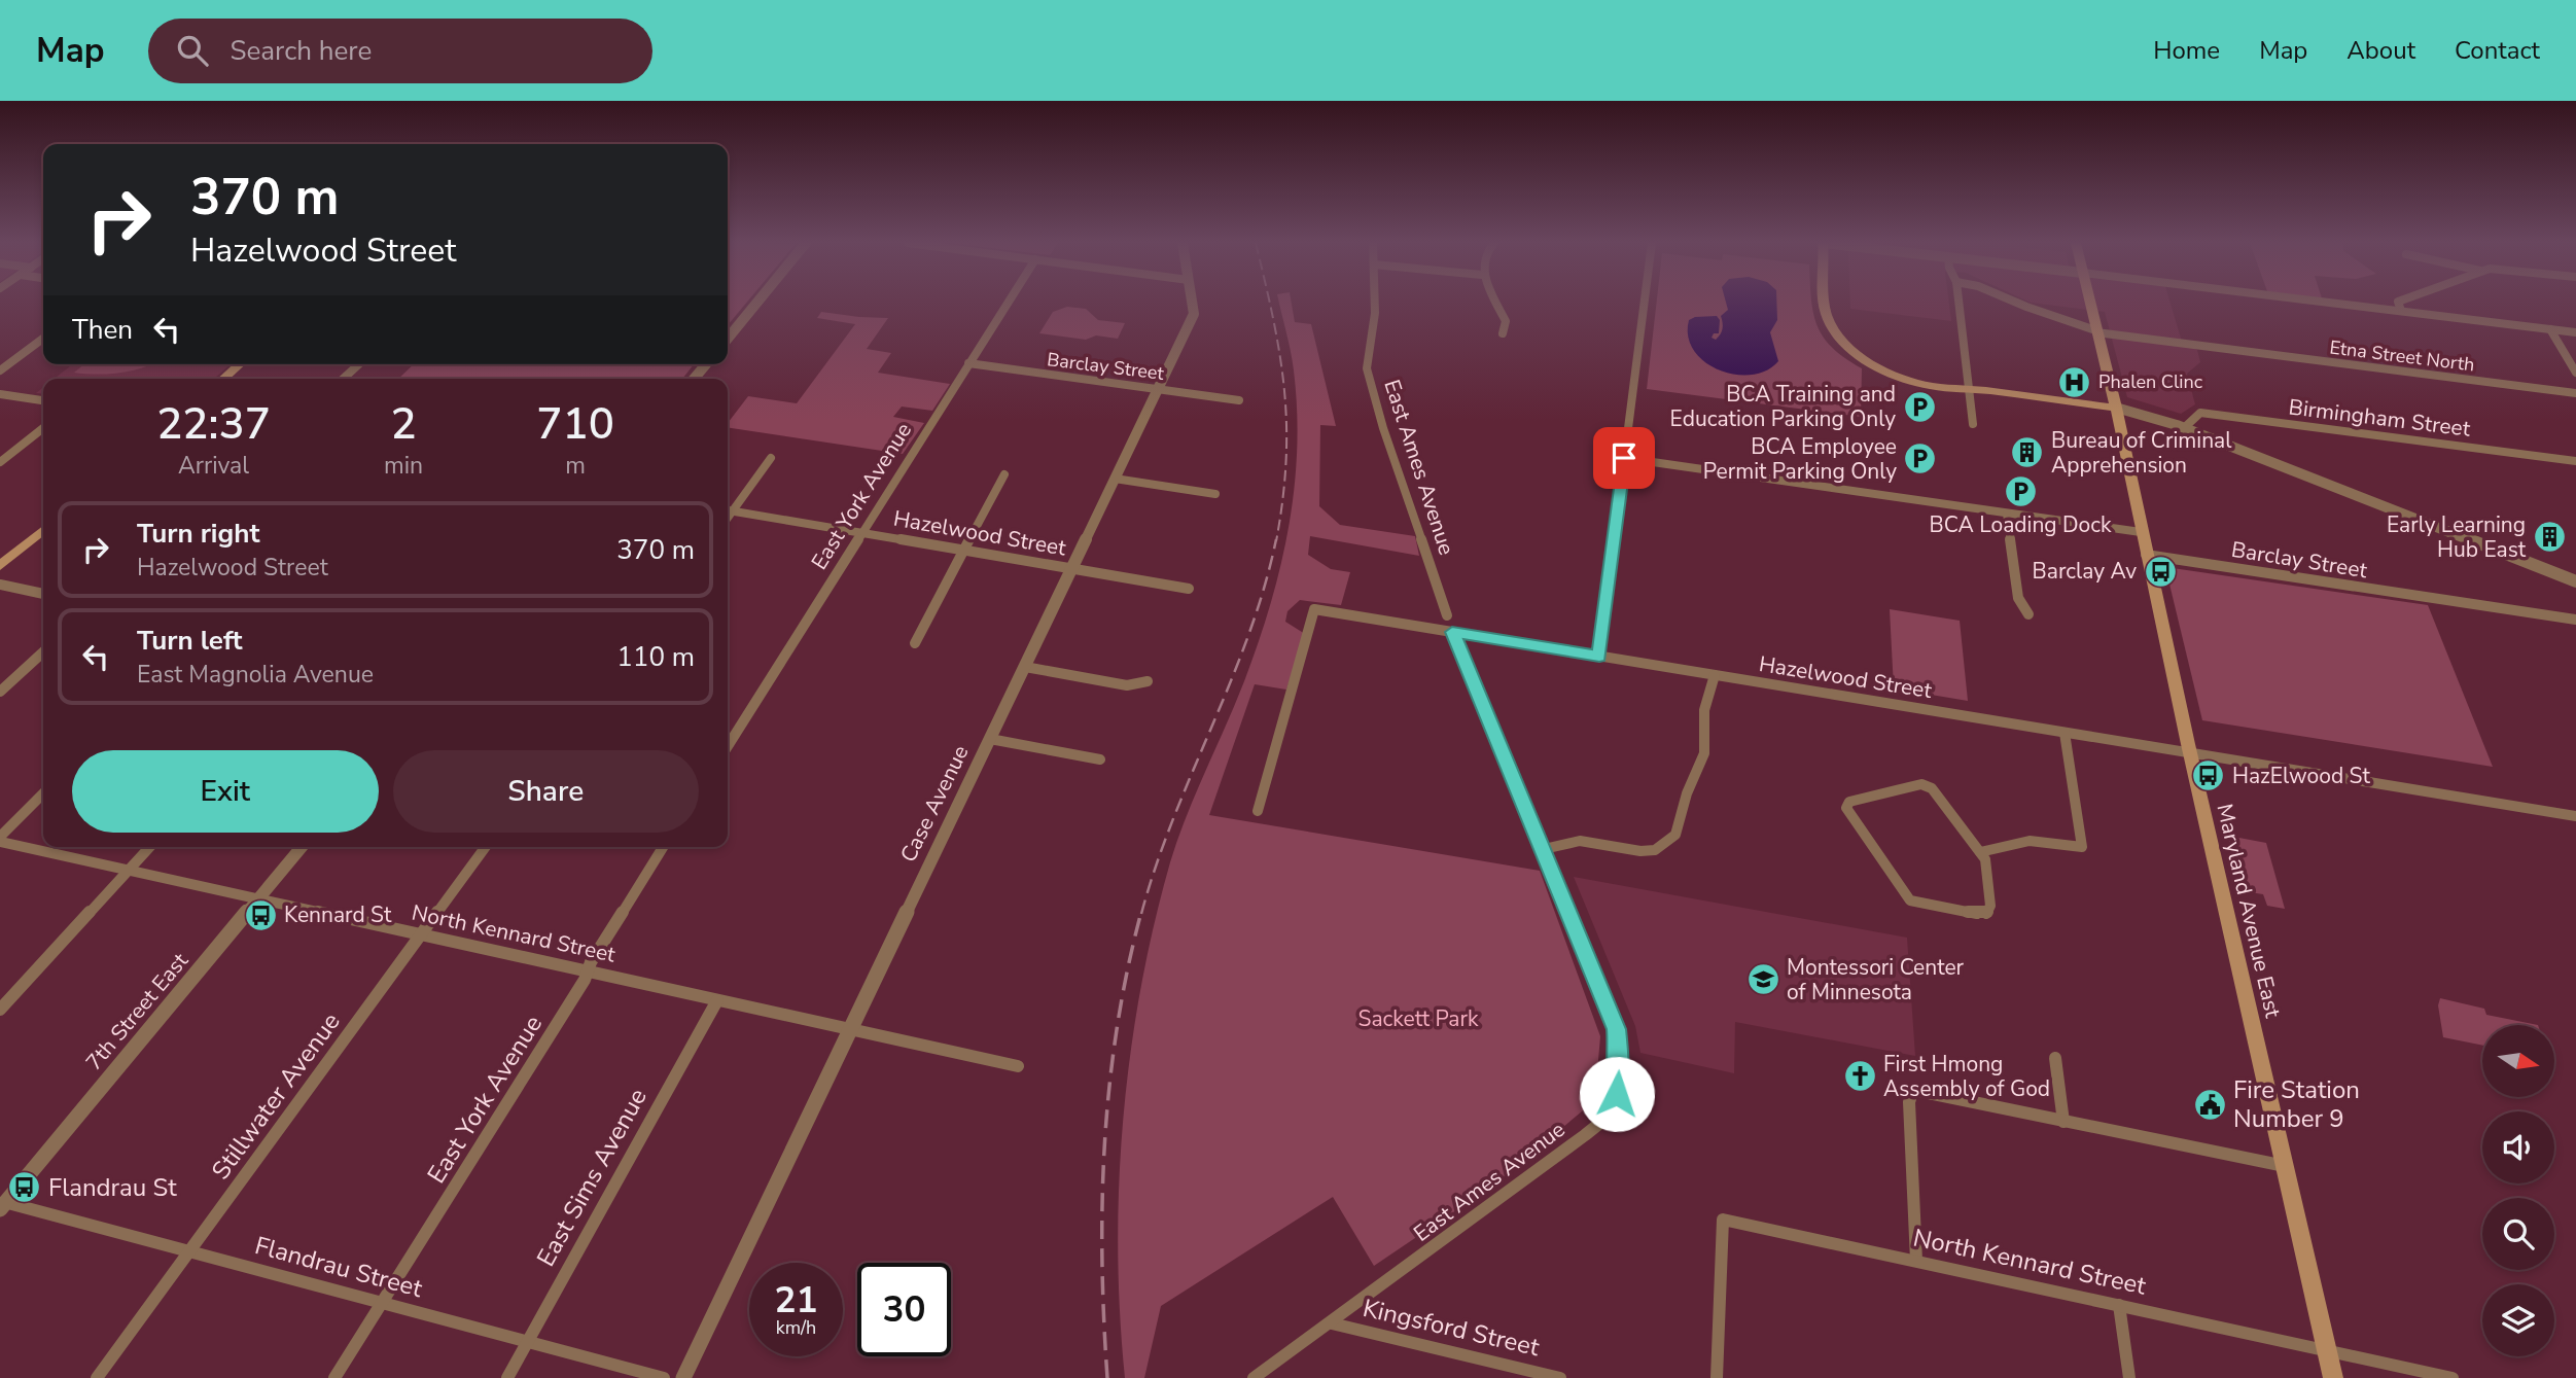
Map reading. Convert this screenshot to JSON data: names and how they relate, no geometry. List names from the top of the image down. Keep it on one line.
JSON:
{"streets":{"main road":["Maryland Avenue East"],"street":["Etna Street North","Barclay Street","Birmingham Street","East Ames Avenue","East York Avenue","Hazelwood Street","Case Avenue","North Kennard Street","7th Street East","Stillwater Avenue","East Sims Avenue","Flandrau Street","Kingsford Street"]},"crossings":[["Etna Street North","Maryland Avenue East"],["Barclay Street","East York Avenue"],["Barclay Street","Case Avenue"],["Barclay Street","Maryland Avenue East"],["East Ames Avenue","Hazelwood Street"],["East Ames Avenue","Kingsford Street"],["East York Avenue","Hazelwood Street"],["East York Avenue","North Kennard Street"],["East York Avenue","Flandrau Street"],["Hazelwood Street","Case Avenue"],["Hazelwood Street","Maryland Avenue East"],["Case Avenue","North Kennard Street"],["Maryland Avenue East","North Kennard Street"],["North Kennard Street","7th Street East"],["North Kennard Street","Stillwater Avenue"],["North Kennard Street","East Sims Avenue"],["7th Street East","Flandrau Street"],["Stillwater Avenue","Flandrau Street"],["East Sims Avenue","Flandrau Street"]],"parks":["Sackett Park"],"places":{"hospital":["Phalen Clinc"],"parking":["BCA Training and Education Parking Only","BCA Employee Permit Parking Only","BCA Loading Dock"],"building":["Bureau of Criminal Apprehension","Early Learning Hub East"],"bus stop":["Barclay Av","HazElwood St","Kennard St","Flandrau St"],"school or university":["Montessori Center of Minnesota"],"church":["First Hmong Assembly of God"],"public building":["Fire Station Number 9"]},"north":"right","page":{"header":"Map","search":"Search here","nav":["Home","Map","About","Contact"],"turn":["370 m","Hazelwood Street"],"then":"Then","eta":["22:37","Arrival","2","min","710","m"],"list":[{"name":"Turn right","note":"Hazelwood Street","value":"370 m"},{"name":"Turn left","note":"East Magnolia Avenue","value":"110 m"}],"buttons":["Exit","Share"],"speed":"21 km/h","limit":"30"}}
